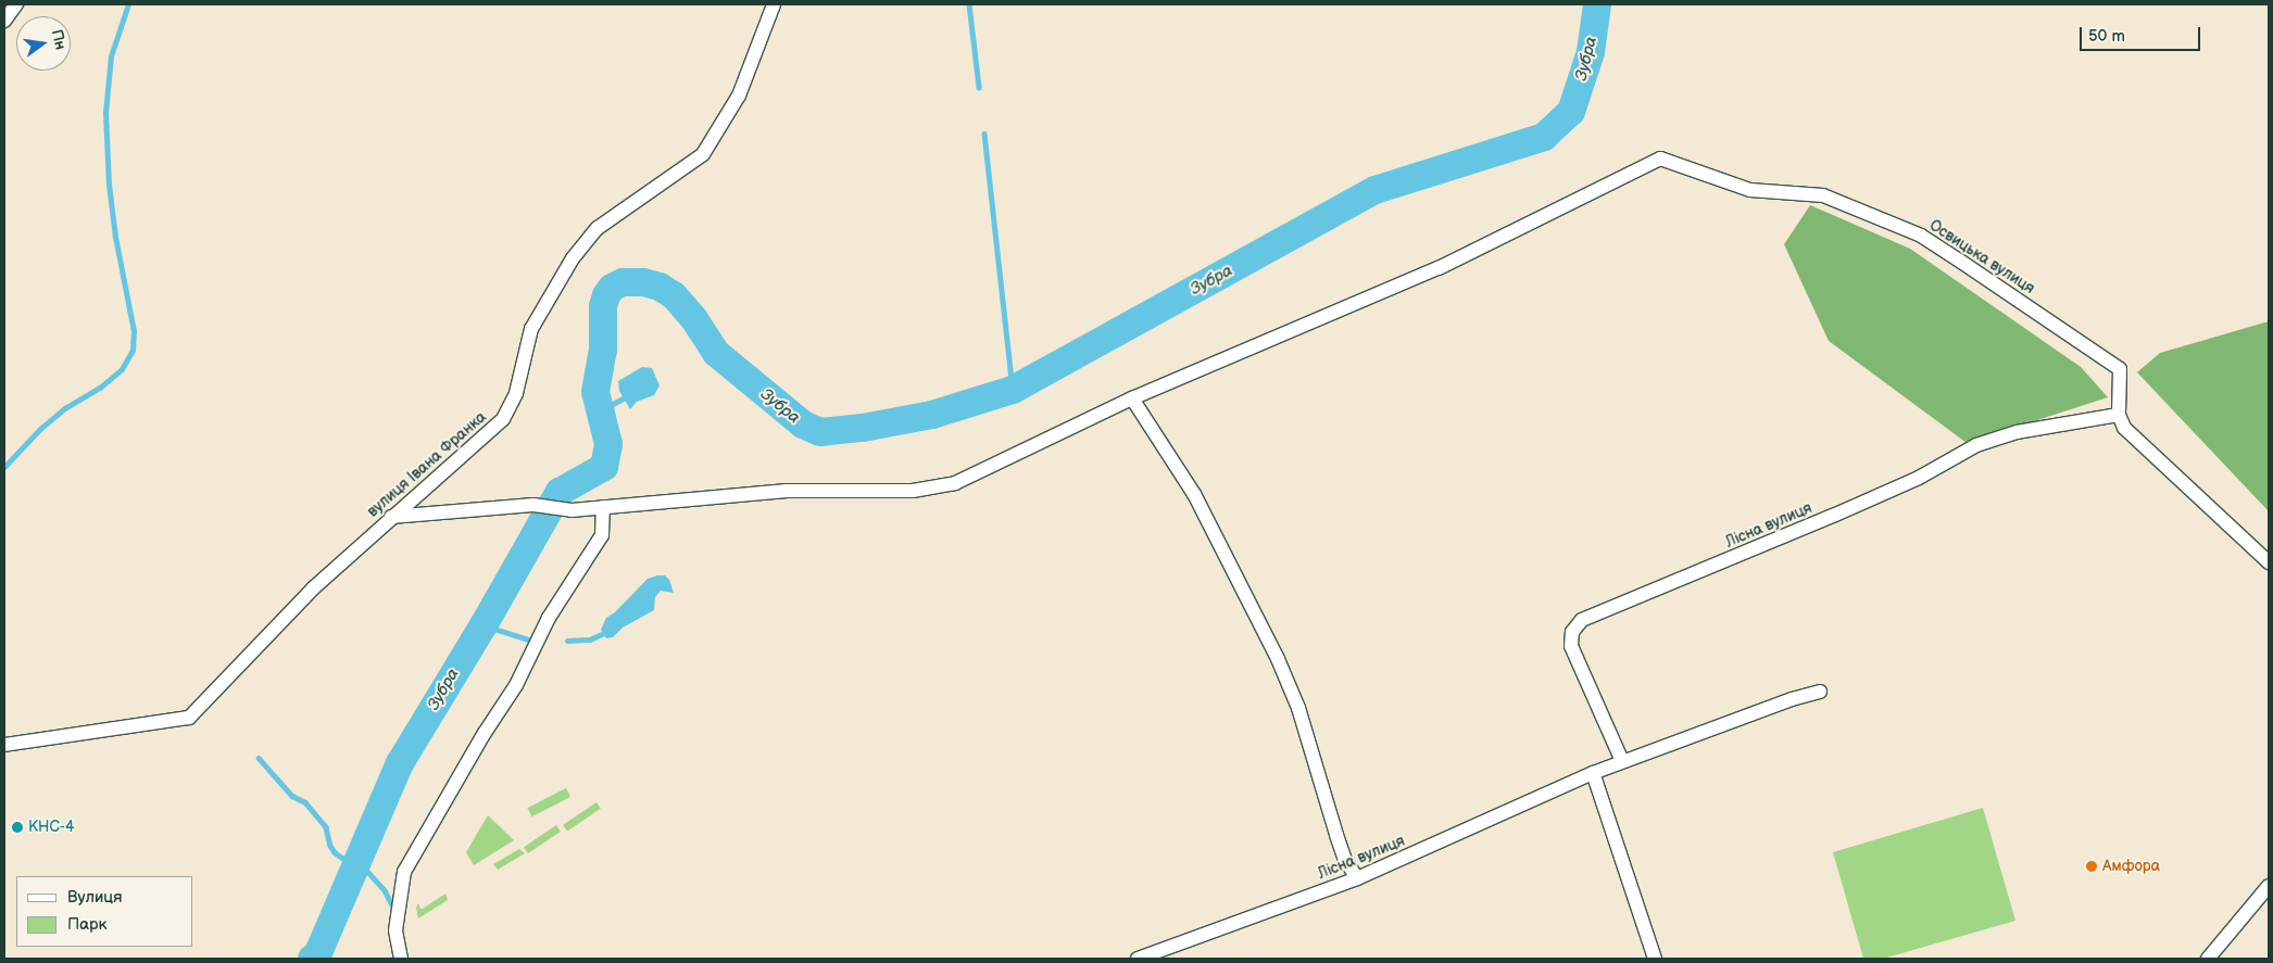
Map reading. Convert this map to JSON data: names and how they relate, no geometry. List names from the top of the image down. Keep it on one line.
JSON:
{"streets":{"street":["Освицька вулиця","вулиця Івана Франка","Лісна вулиця"]},"crossings":[["Освицька вулиця","Лісна вулиця"]],"water":["Зубра"],"places":["КНС-4","Амфора"],"legend":["Вулиця","Парк"],"scale_bar":"50 m","north":"right"}
